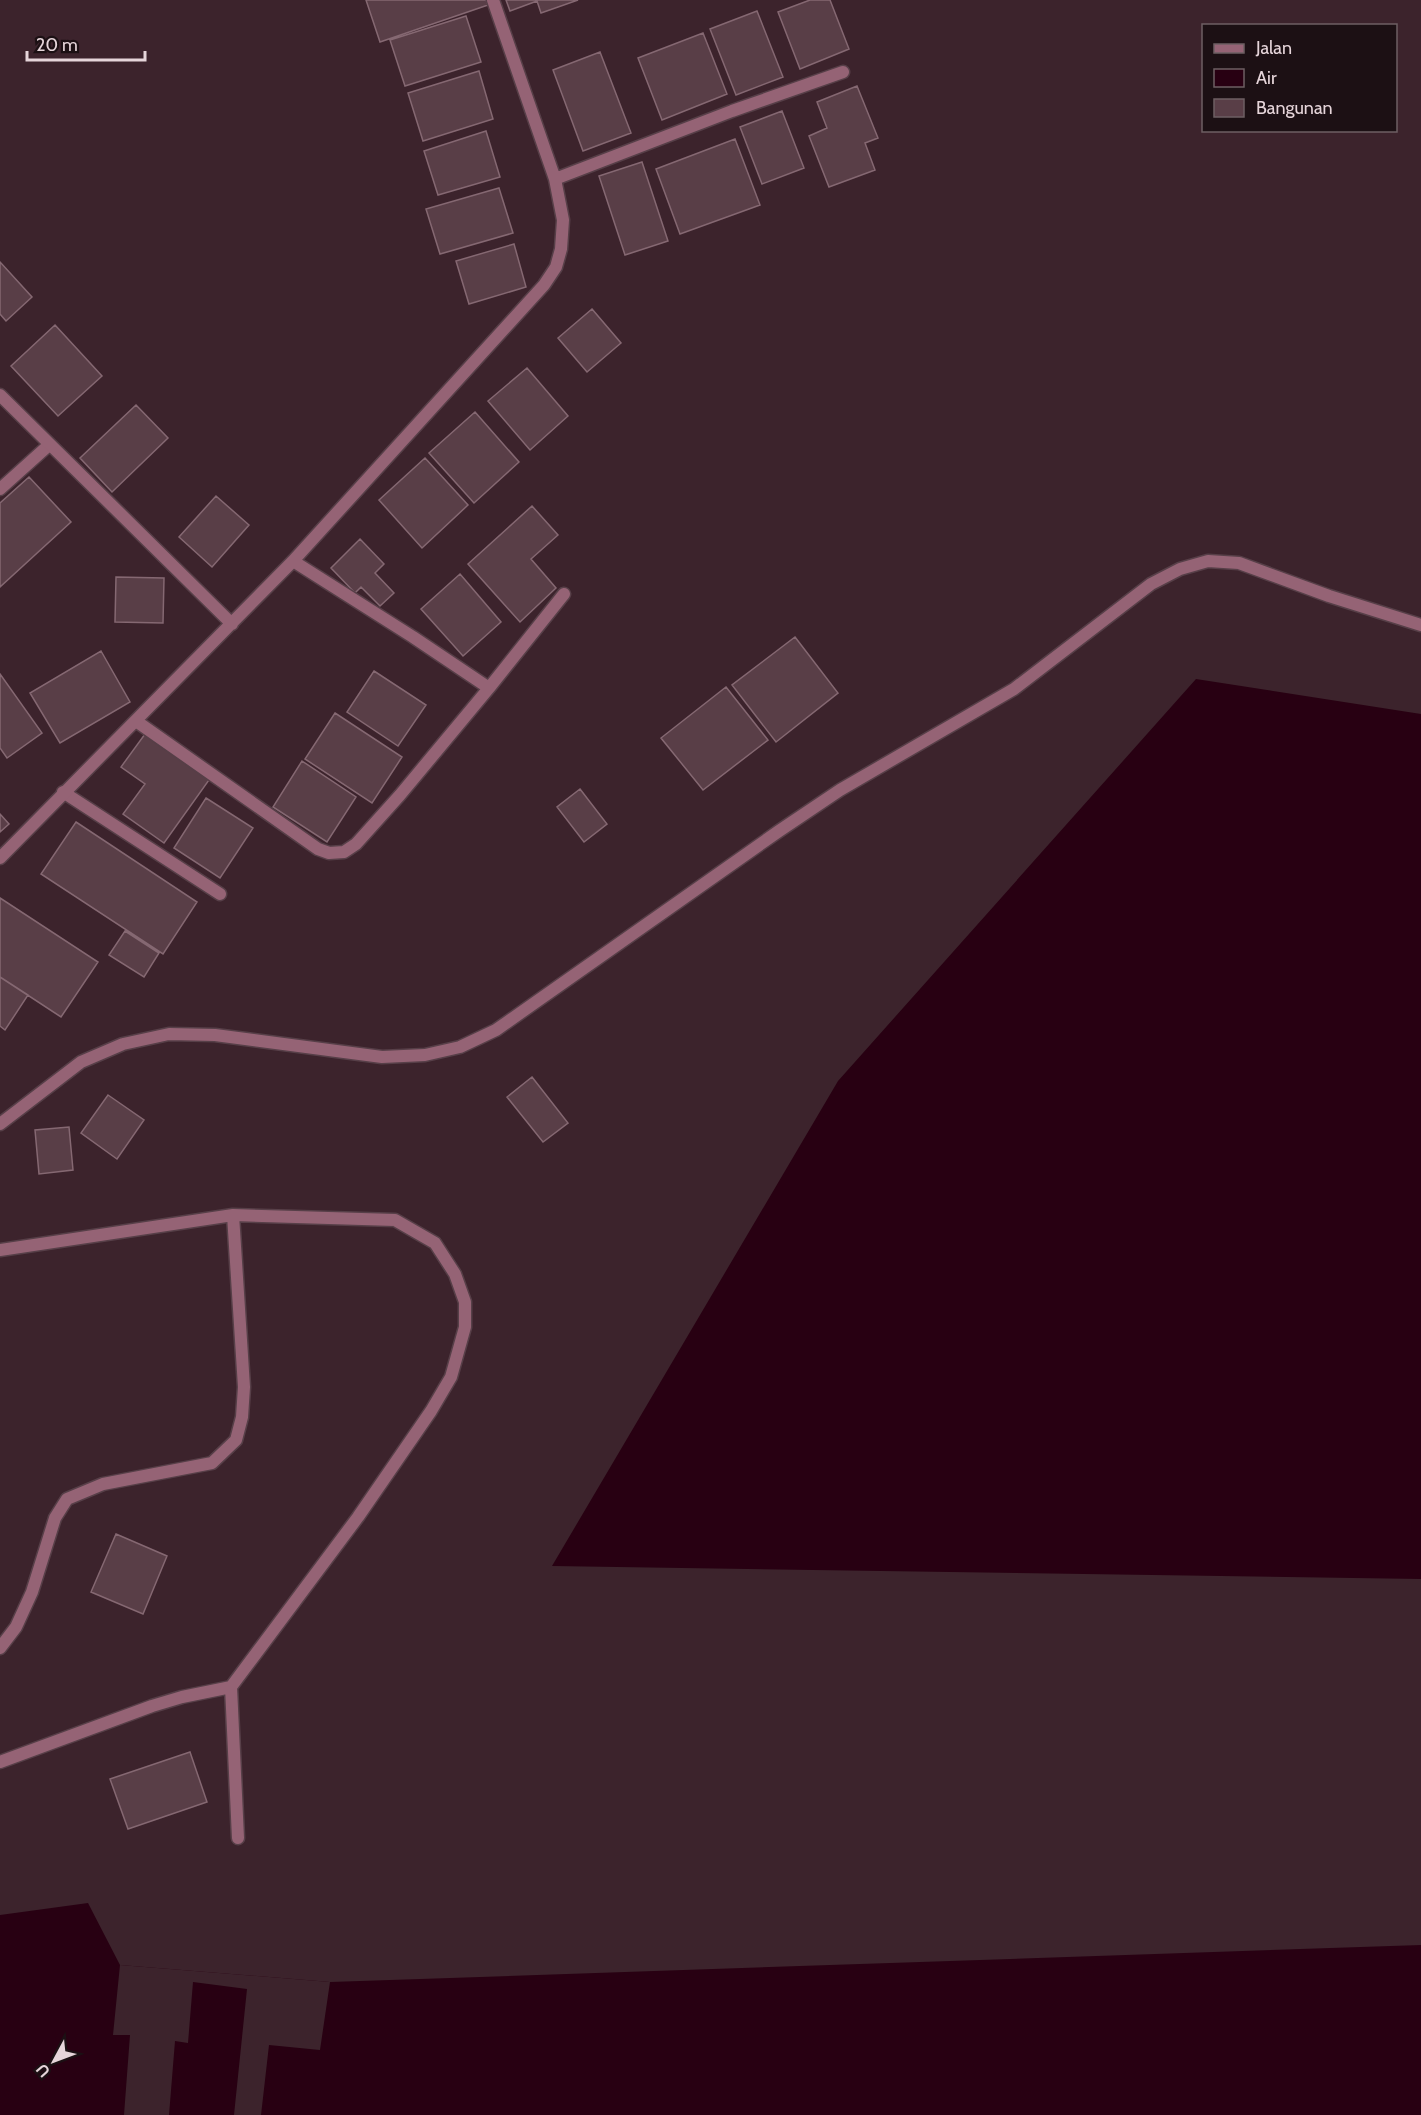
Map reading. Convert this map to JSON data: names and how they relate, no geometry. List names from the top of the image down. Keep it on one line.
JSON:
{"legend":["Jalan","Air","Bangunan"],"scale_bar":"20 m","north":"bottom left"}
